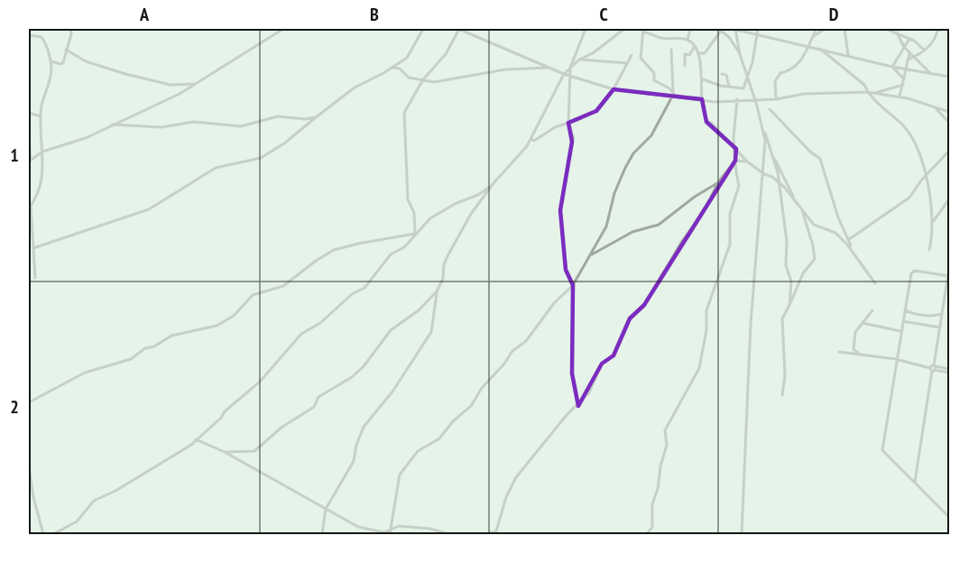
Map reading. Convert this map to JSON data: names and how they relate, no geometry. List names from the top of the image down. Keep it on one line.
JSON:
{"grid":{"columns":["A","B","C","D"],"rows":["1","2"]}}
